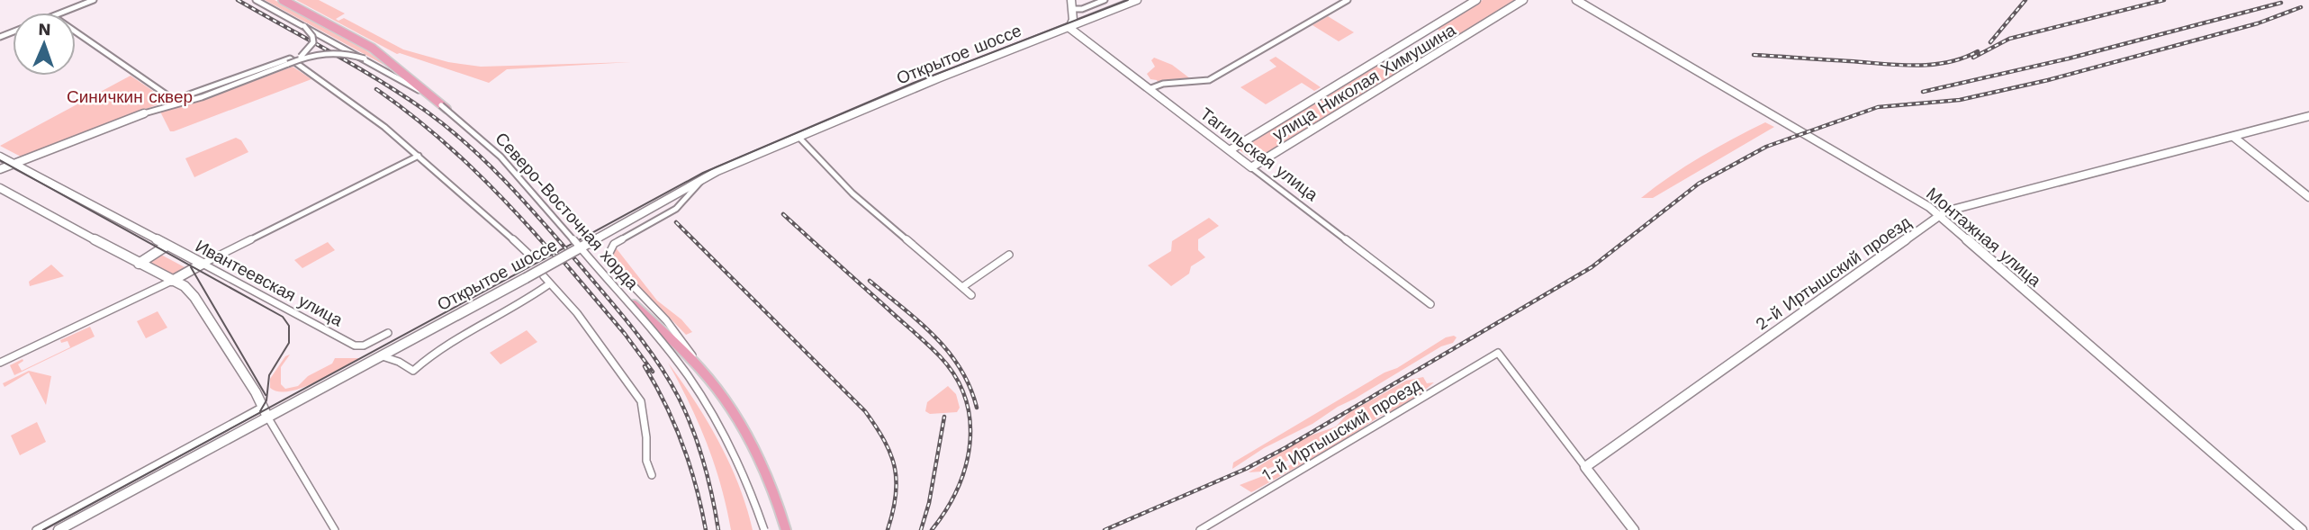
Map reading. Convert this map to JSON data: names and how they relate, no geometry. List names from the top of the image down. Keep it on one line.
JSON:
{"streets":{"main road":["Открытое шоссе","улица Николая Химушина","Тагильская улица","Северо-Восточная хорда","Монтажная улица","2-й Иртышский проезд","Ивантеевская улица"],"street":["1-й Иртышский проезд"]},"crossings":[["Открытое шоссе","Тагильская улица"],["улица Николая Химушина","Тагильская улица"],["Монтажная улица","2-й Иртышский проезд"],["2-й Иртышский проезд","1-й Иртышский проезд"]],"parks":["Синичкин сквер"],"north":"top"}
